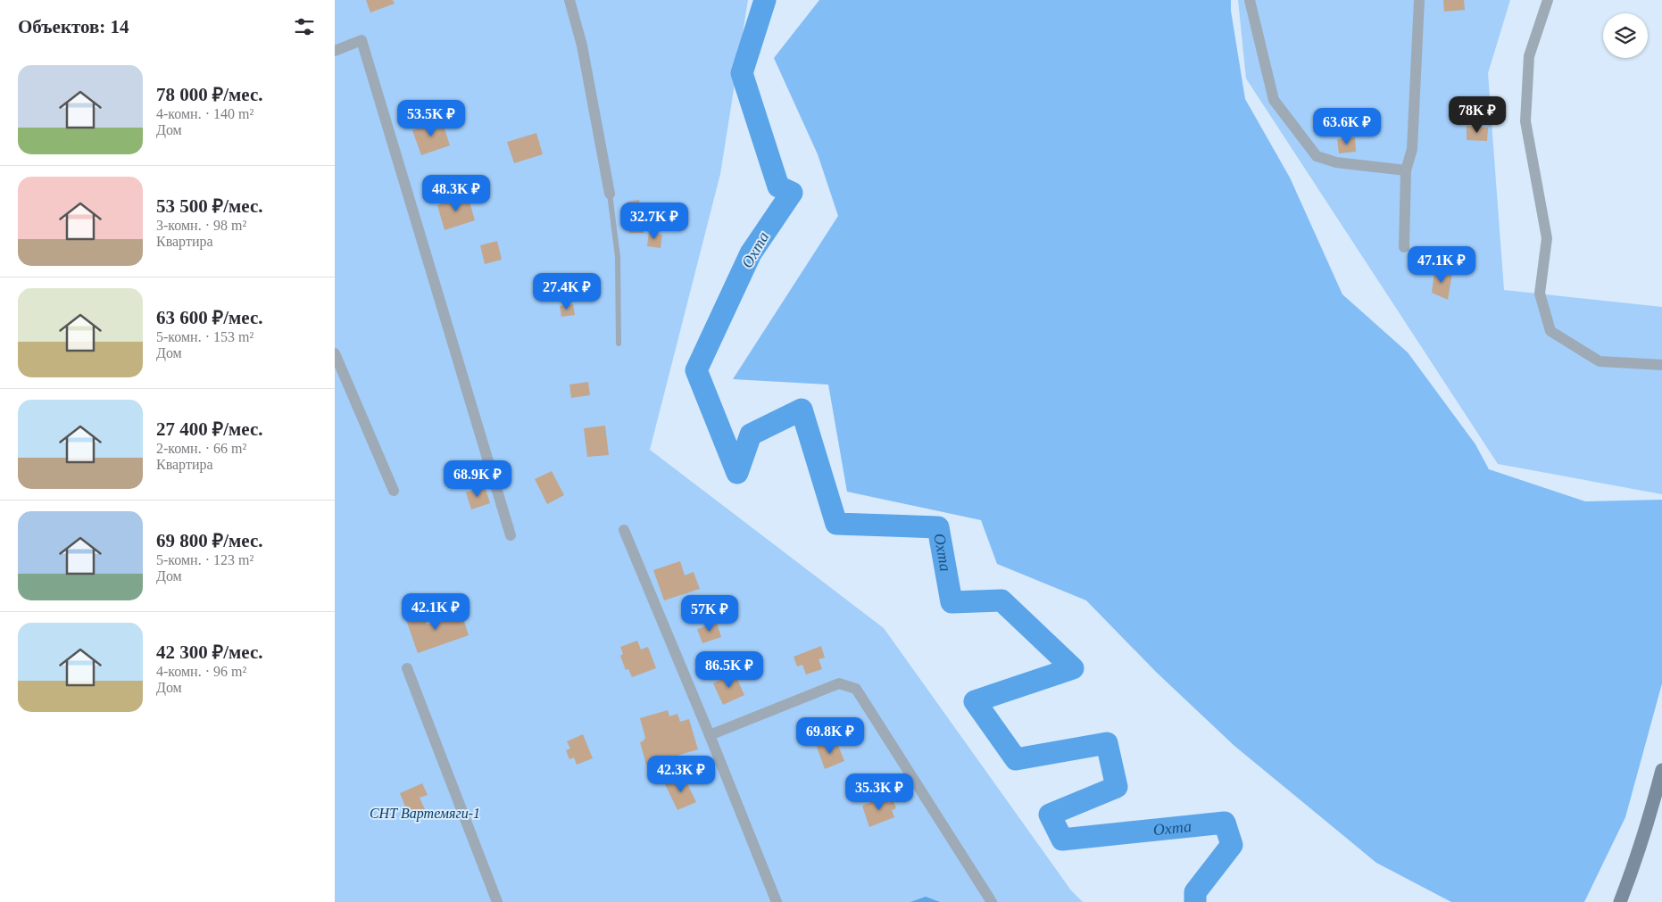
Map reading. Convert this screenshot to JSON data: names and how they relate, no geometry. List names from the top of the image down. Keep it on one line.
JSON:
{"water":["Охта"],"parks":["СНТ Вартемяги-1"],"page":{"heading":"Объектов: 14","list":[{"name":"78 000 ₽/мес.","note":"4-комн. · 140 m² · Дом"},{"name":"53 500 ₽/мес.","note":"3-комн. · 98 m² · Квартира"},{"name":"63 600 ₽/мес.","note":"5-комн. · 153 m² · Дом"},{"name":"27 400 ₽/мес.","note":"2-комн. · 66 m² · Квартира"},{"name":"69 800 ₽/мес.","note":"5-комн. · 123 m² · Дом"},{"name":"42 300 ₽/мес.","note":"4-комн. · 96 m² · Дом"}],"price":["78K ₽","53.5K ₽","63.6K ₽","48.3K ₽","32.7K ₽","47.1K ₽","27.4K ₽","68.9K ₽","42.1K ₽","57K ₽","86.5K ₽","69.8K ₽","42.3K ₽","35.3K ₽"]}}
